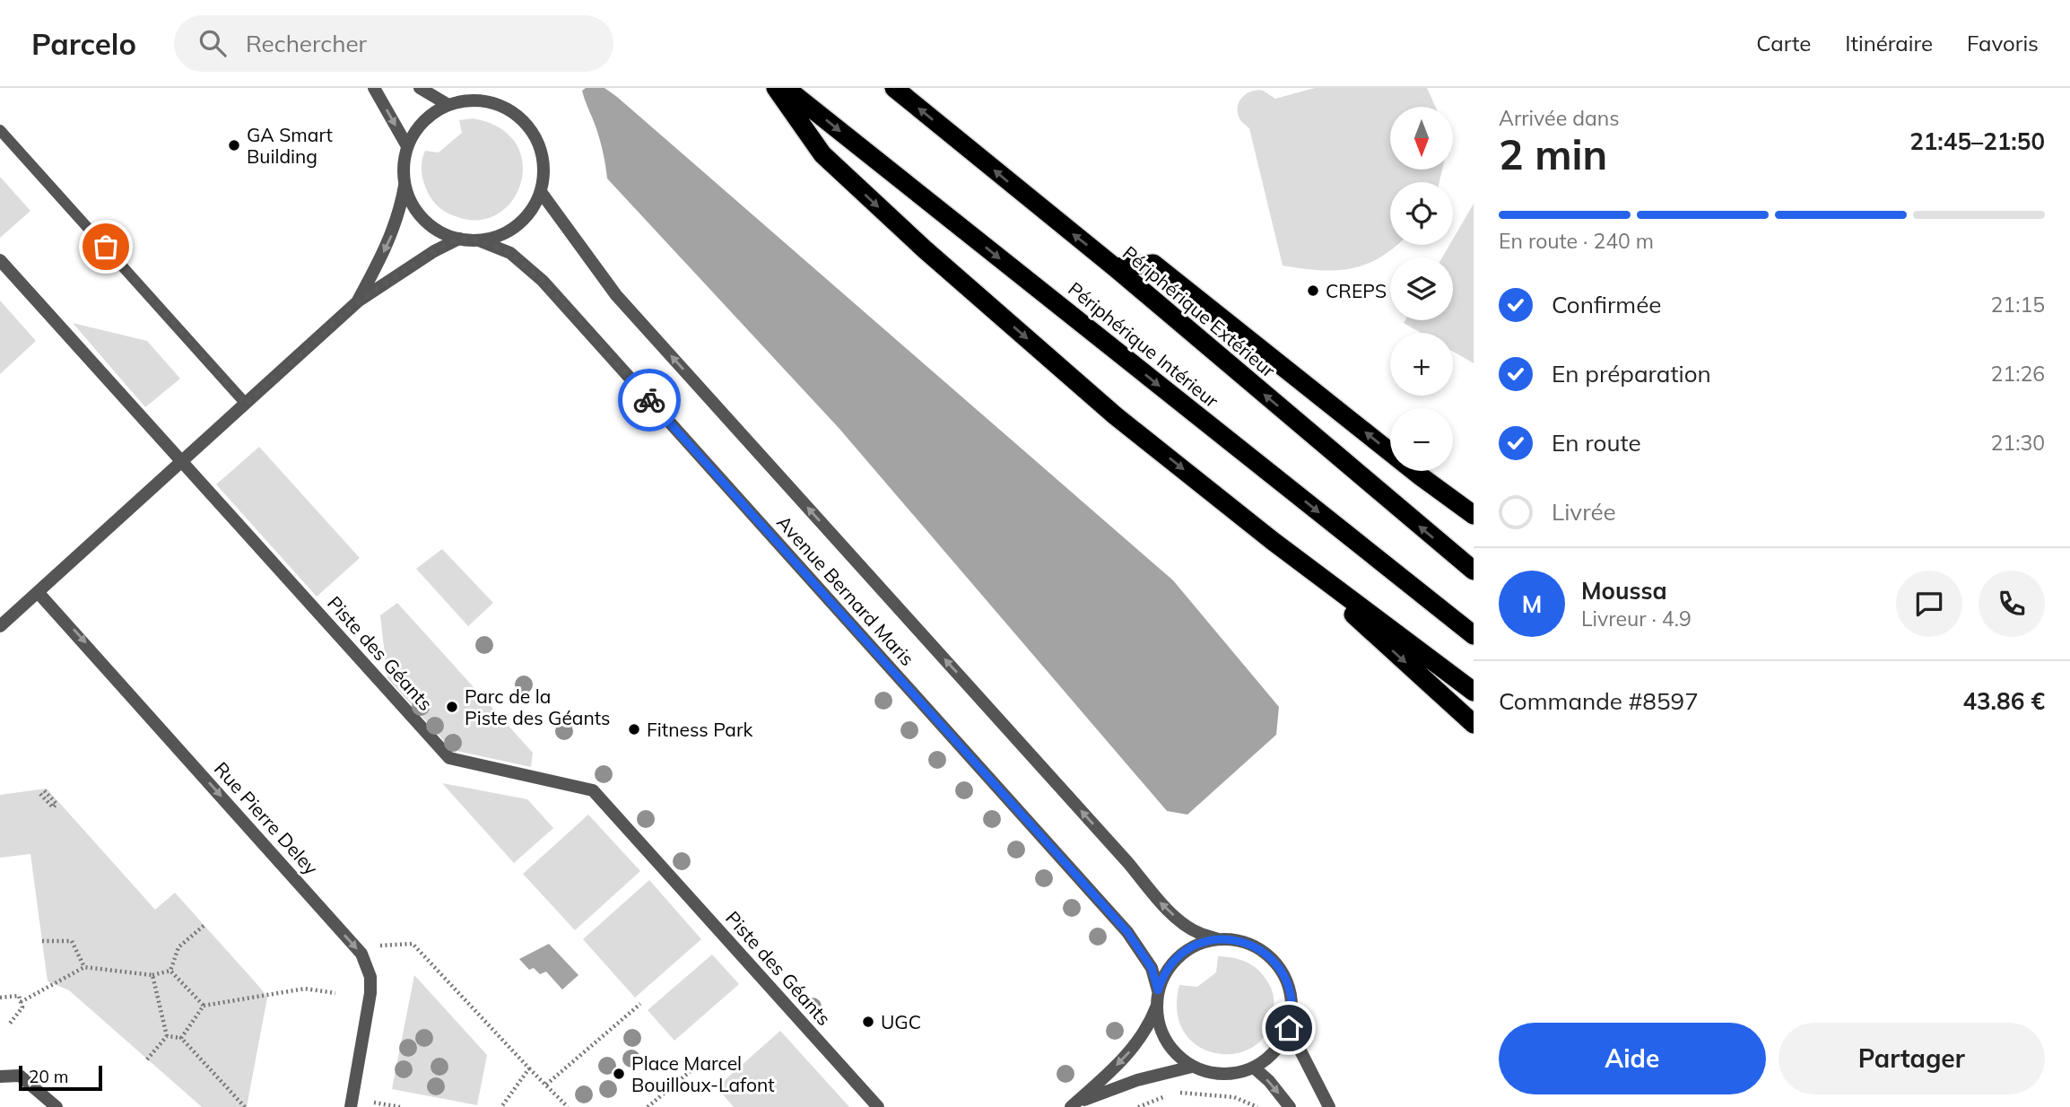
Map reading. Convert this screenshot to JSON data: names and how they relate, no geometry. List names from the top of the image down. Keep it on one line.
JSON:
{"streets":{"highway":["Périphérique Extérieur","Périphérique Intérieur"],"street":["Avenue Bernard Maris","Piste des Géants","Rue Pierre Deley"]},"one_way":["Rue Pierre Deley"],"places":["GA Smart Building","CREPS","Parc de la Piste des Géants","Fitness Park","UGC","Place Marcel Bouilloux-Lafont"],"scale_bar":"20 m","north":"bottom","page":{"header":"Parcelo","search":"Rechercher","nav":["Carte","Itinéraire","Favoris"],"heading":["2 min","Arrivée dans","21:45–21:50"],"panel":["Moussa","Livreur · 4.9","Commande #8597","43.86 €"],"map_buttons":["+","−"],"bar":"En route · 240 m","list":[["Confirmée","21:15"],["En préparation","21:26"],["En route","21:30"],"Livrée"],"round":"M","buttons":["Aide","Partager"],"scale":"20 m"}}
